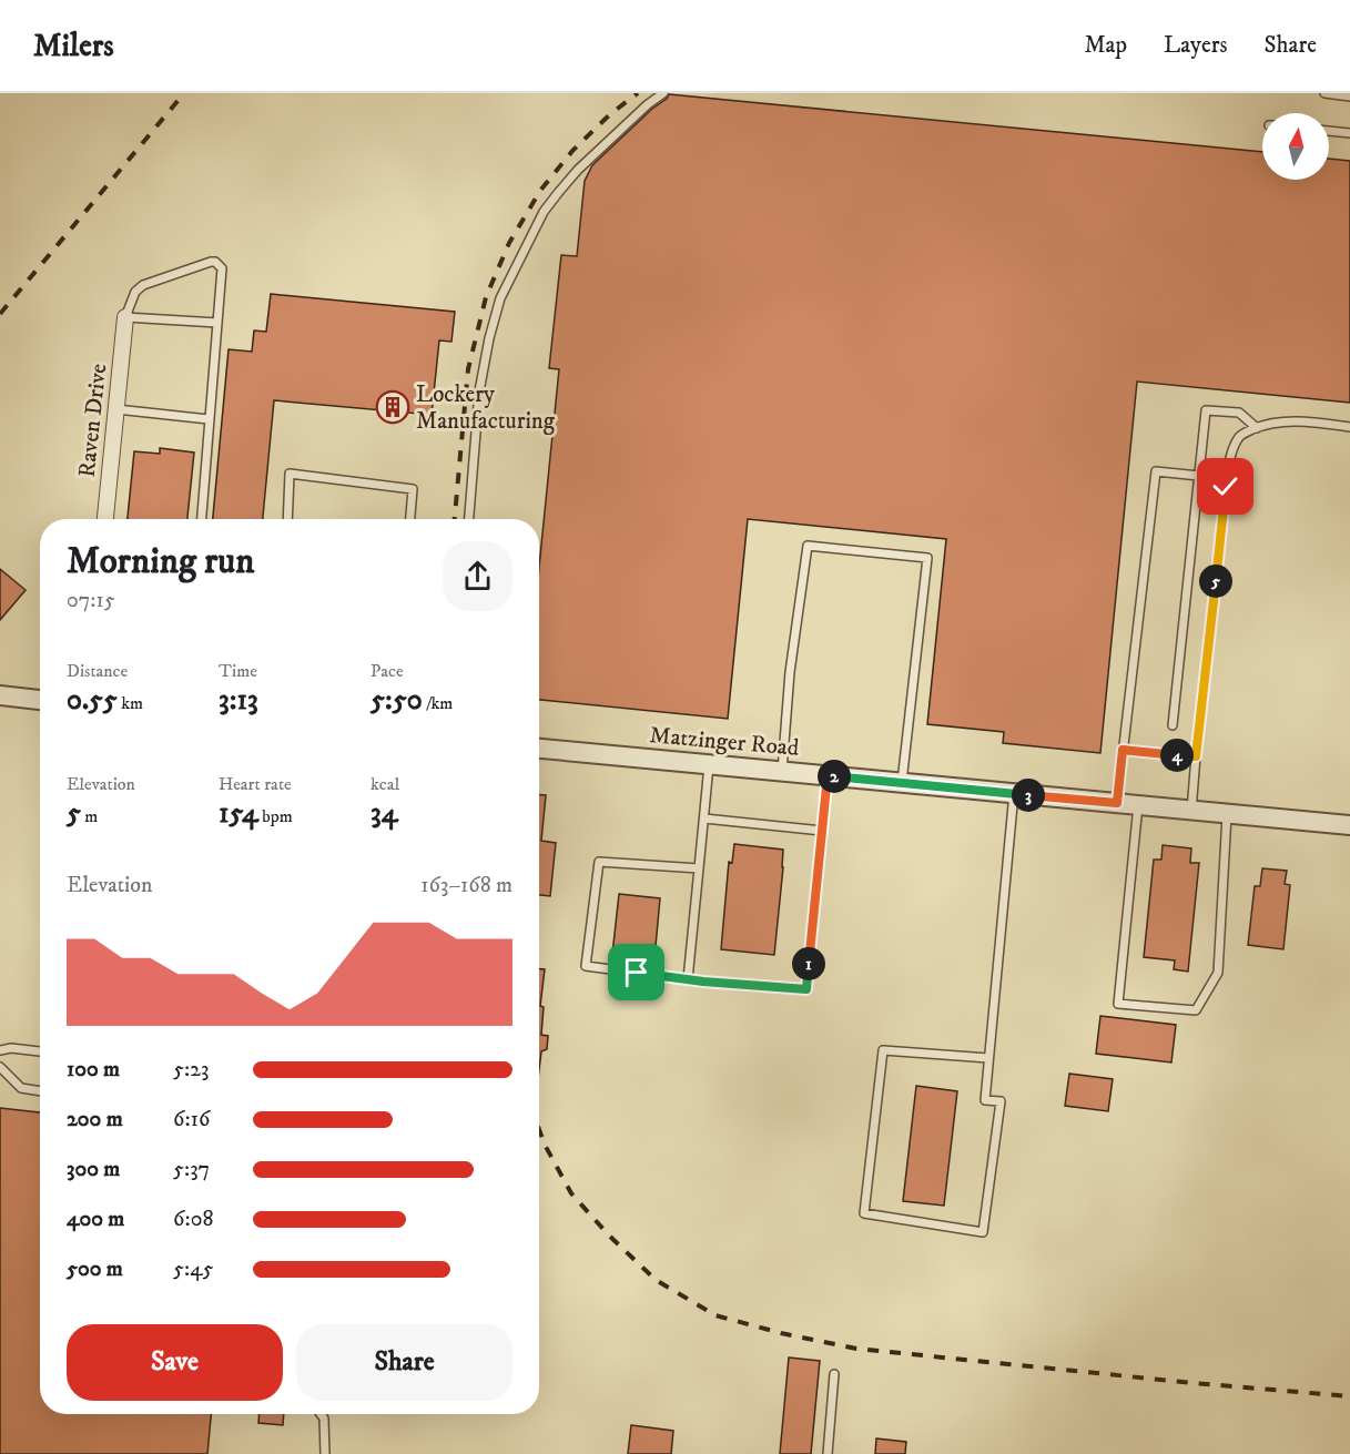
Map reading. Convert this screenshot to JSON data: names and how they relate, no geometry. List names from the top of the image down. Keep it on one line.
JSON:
{"streets":{"street":["Raven Drive","Matzinger Road"]},"places":{"building":["Lockery Manufacturing"]},"north":"top","page":{"header":"Milers","nav":["Map","Layers","Share"],"heading":["Morning run","07:15"],"pins":["5","4","2","3","1"],"stats":[["Distance","0.55 km"],["Time","3:13"],["Pace","5:50 /km"],["Elevation","5 m"],["Heart rate","154 bpm"],["kcal","34"]],"chart":["Elevation","163–168 m"],"list":[{"name":"100 m","note":"5:23"},{"name":"200 m","note":"6:16"},{"name":"300 m","note":"5:37"},{"name":"400 m","note":"6:08"},{"name":"500 m","note":"5:45"}],"buttons":["Save","Share"]}}
